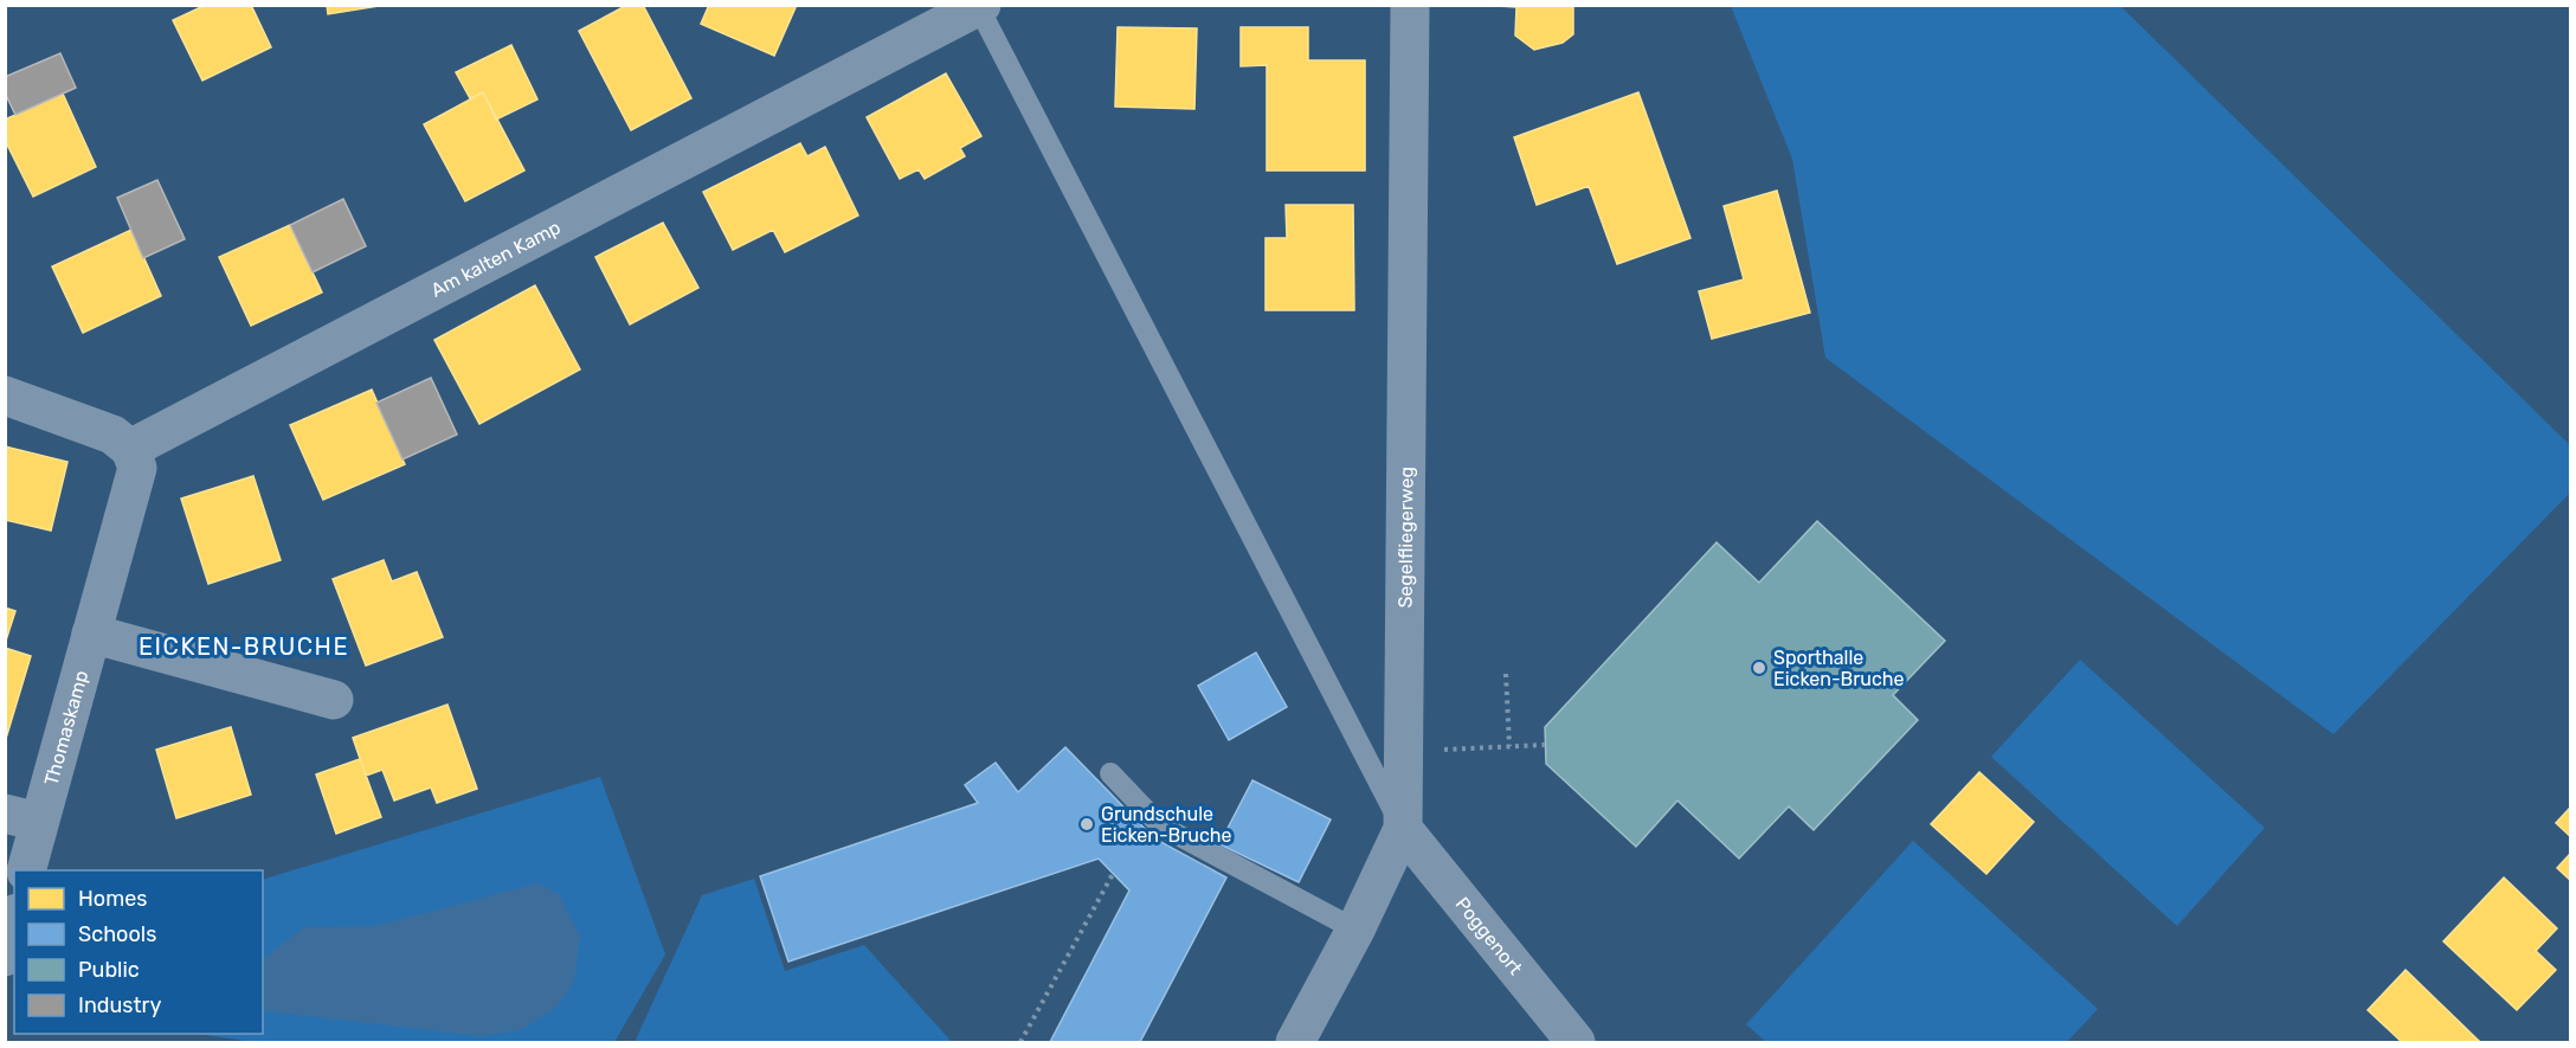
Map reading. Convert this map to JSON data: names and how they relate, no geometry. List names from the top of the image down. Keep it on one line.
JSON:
{"streets":{"street":["Am kalten Kamp","Segelfliegerweg","Thomaskamp","Poggenort"]},"crossings":[["Am kalten Kamp","Thomaskamp"],["Segelfliegerweg","Poggenort"]],"districts":["EICKEN-BRUCHE"],"places":["Sporthalle Eicken-Bruche","Grundschule Eicken-Bruche"],"legend":["Homes","Schools","Public","Industry"]}
